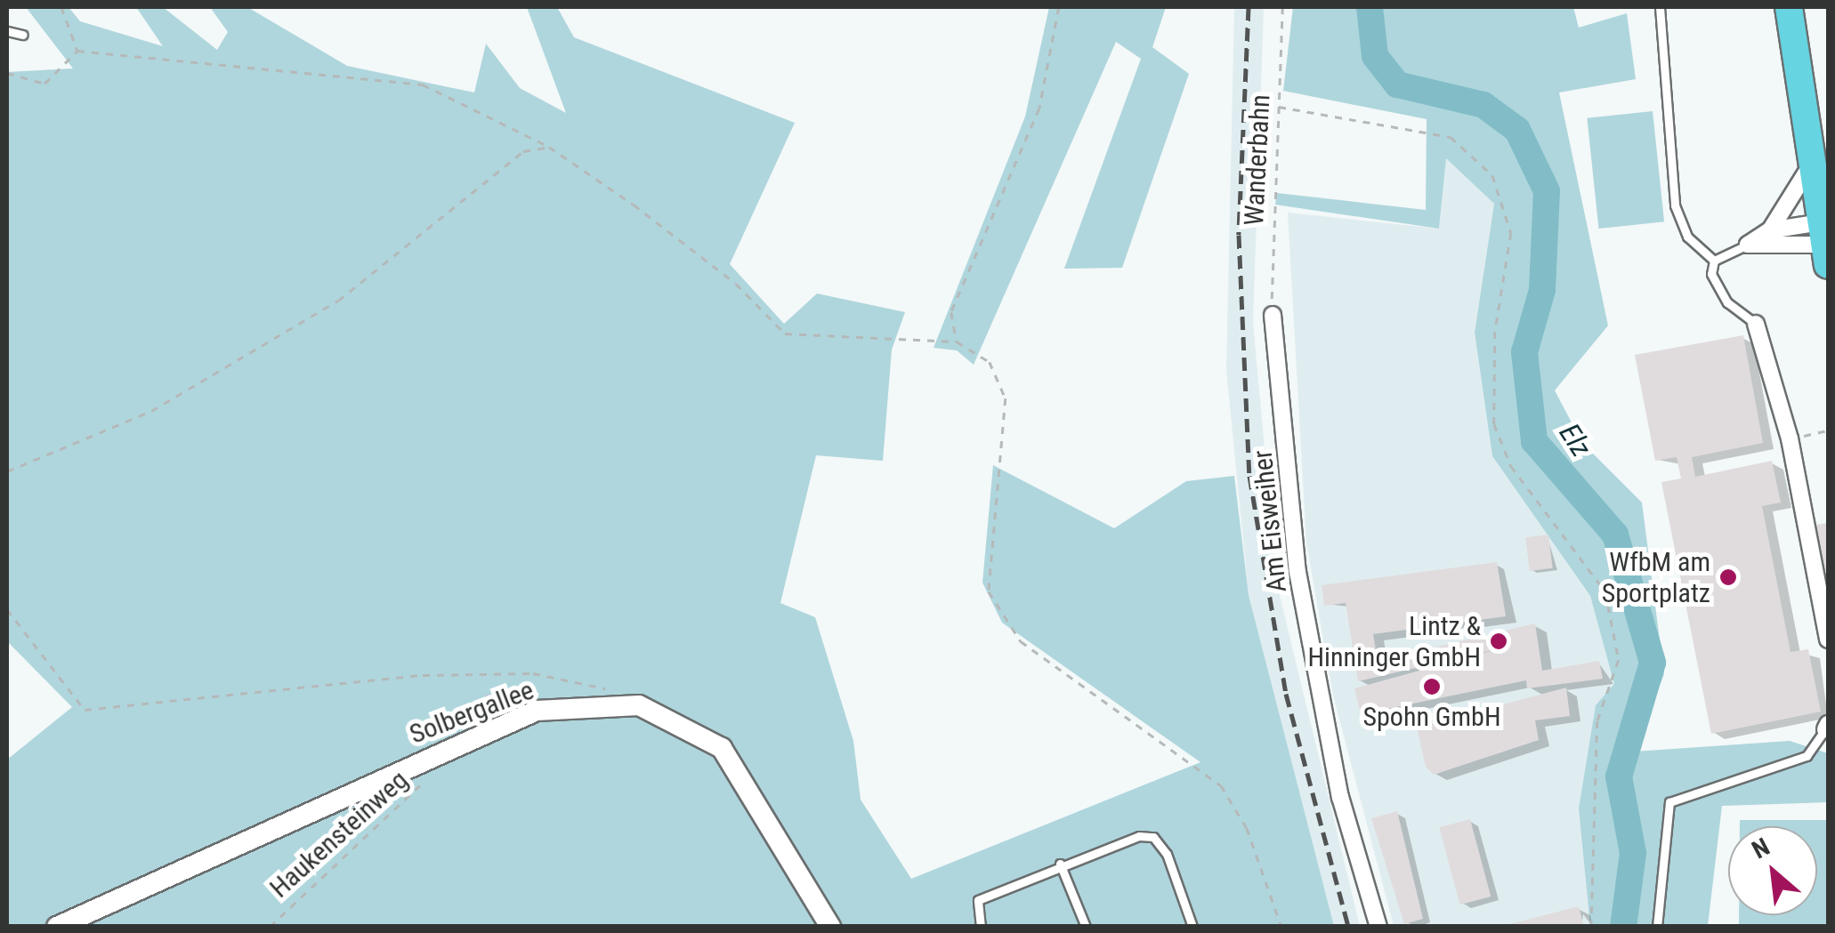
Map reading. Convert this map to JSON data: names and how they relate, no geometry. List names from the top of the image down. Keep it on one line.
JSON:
{"streets":{"street":["Am Eisweiher","Solbergallee"],"path":["Wanderbahn","Haukensteinweg"]},"crossings":[["Wanderbahn","Am Eisweiher"]],"water":["Elz"],"places":["WfbM am Sportplatz","Lintz & Hinninger GmbH","Spohn GmbH"],"north":"top left"}
